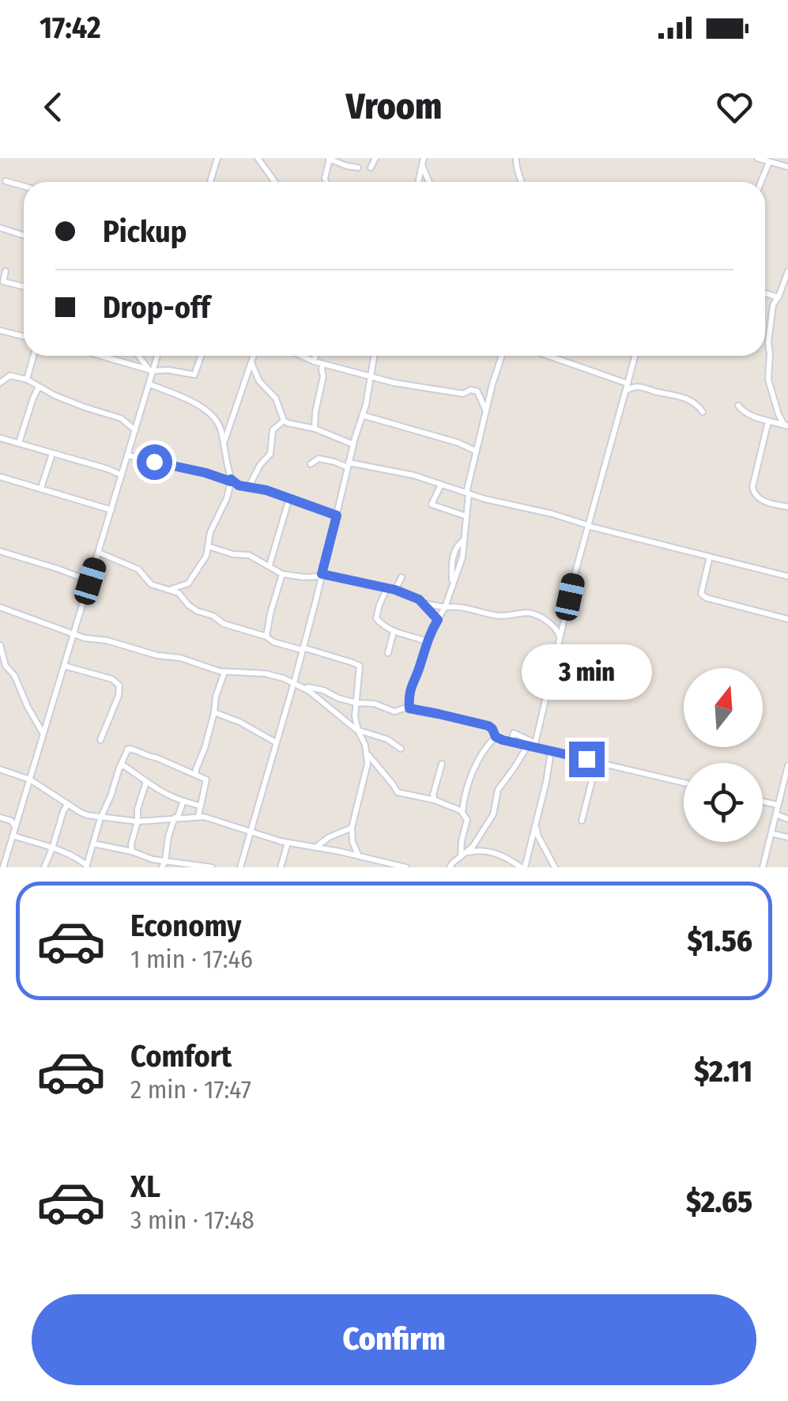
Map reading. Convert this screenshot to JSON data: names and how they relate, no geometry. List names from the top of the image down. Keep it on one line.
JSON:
{"north":"top","page":{"status":"17:42","header":"Vroom","banner":["Pickup","Drop-off"],"bubble":"3 min","list":[{"name":"Economy","note":"1 min · 17:46","value":"$1.56"},{"name":"Comfort","note":"2 min · 17:47","value":"$2.11"},{"name":"XL","note":"3 min · 17:48","value":"$2.65"}],"buttons":"Confirm"}}
